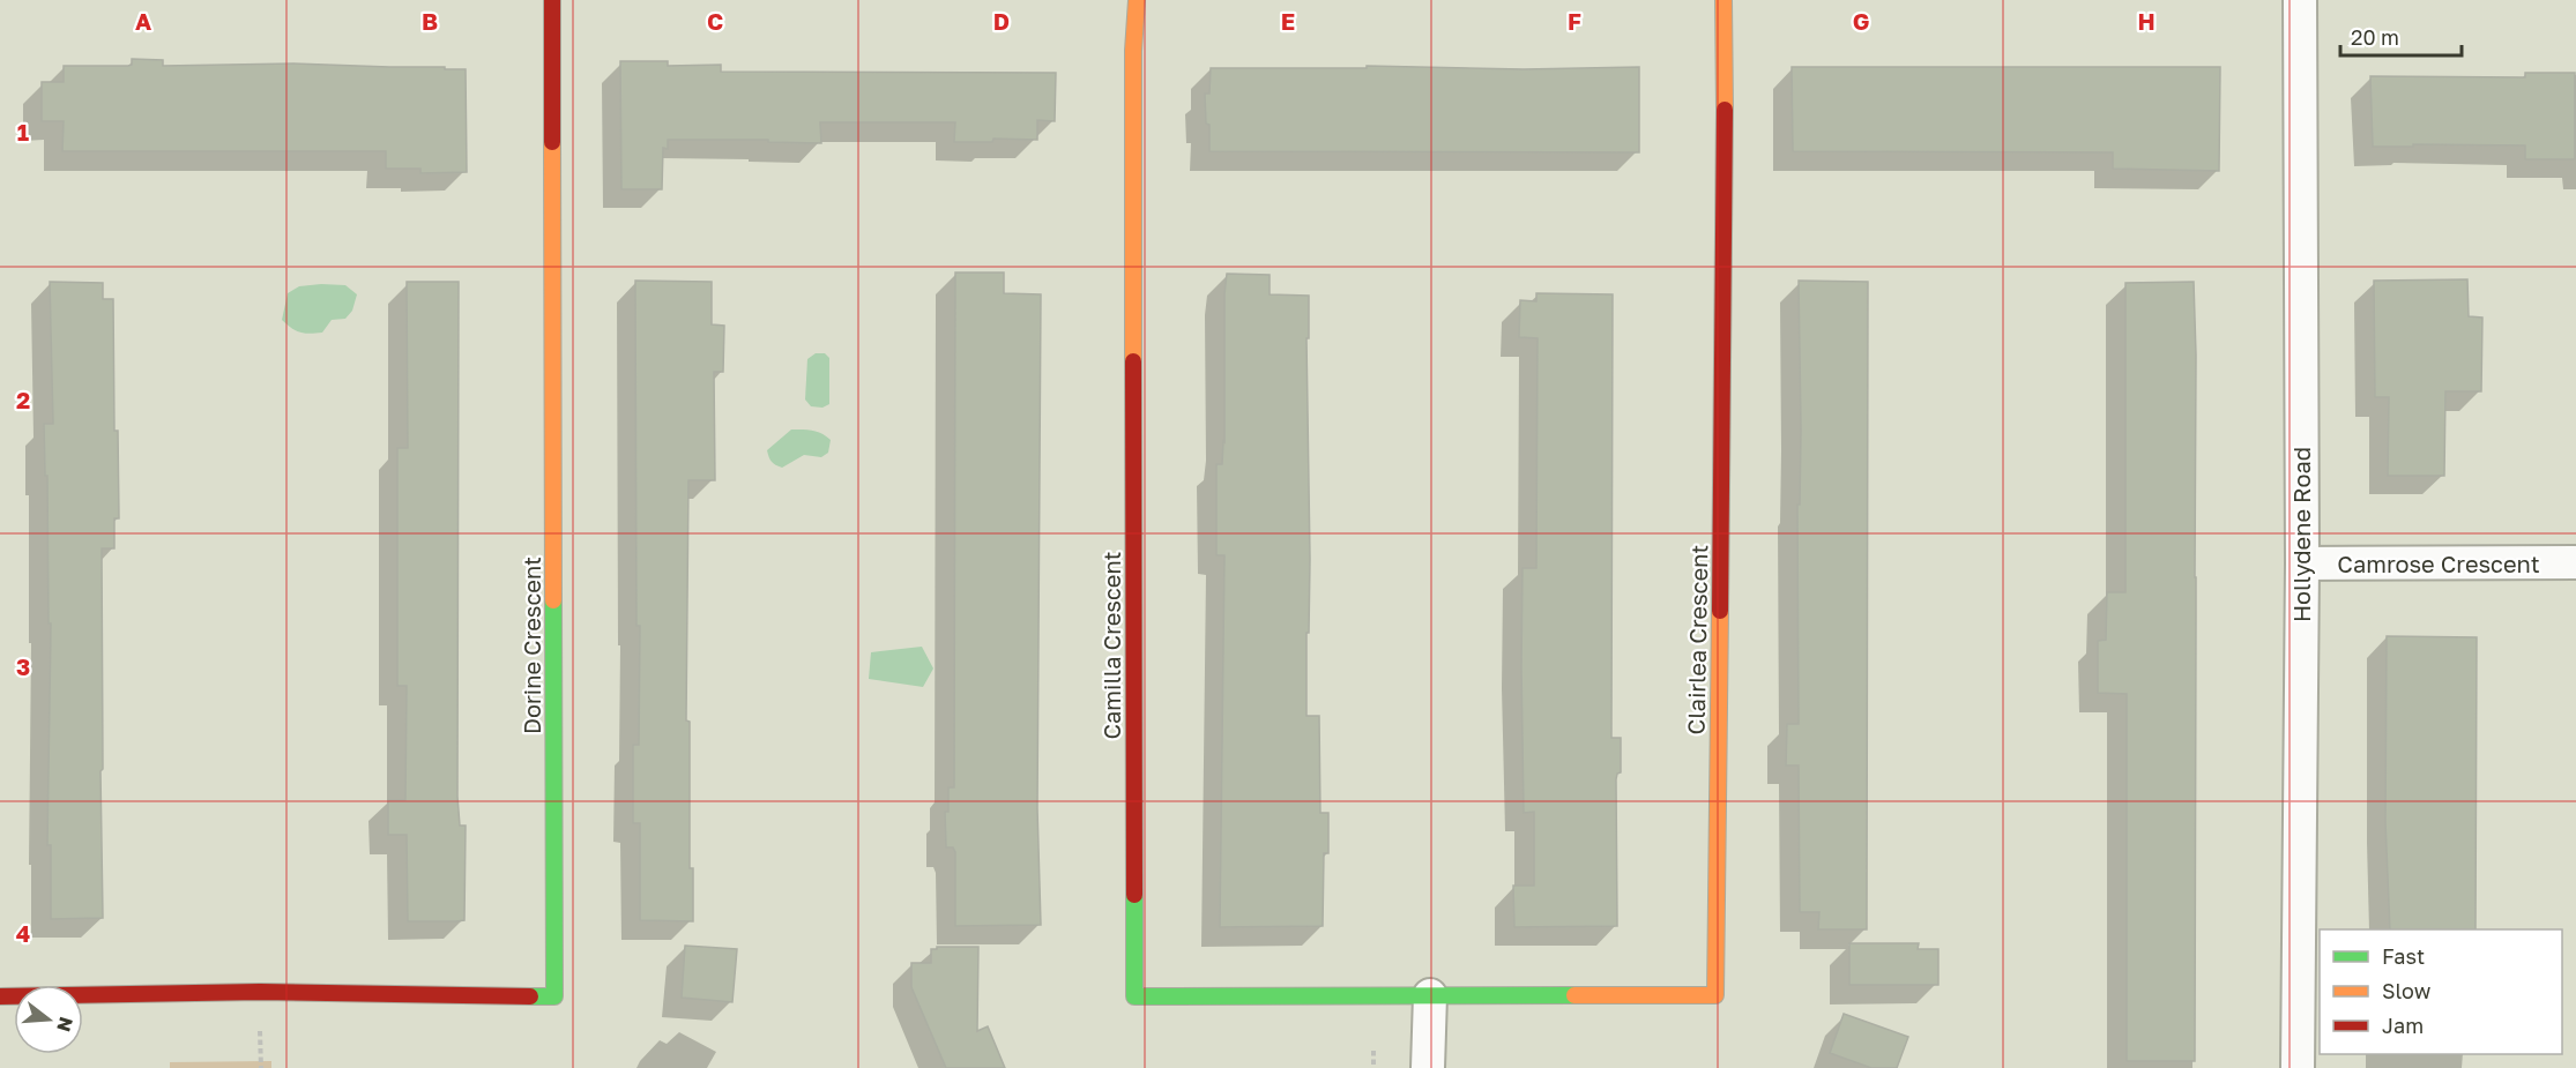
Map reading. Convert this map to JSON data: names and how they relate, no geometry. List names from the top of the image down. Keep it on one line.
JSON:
{"streets":{"street":["Hollydene Road","Camrose Crescent","Clairlea Crescent","Dorine Crescent","Camilla Crescent"]},"crossings":[["Hollydene Road","Camrose Crescent"],["Clairlea Crescent","Camilla Crescent"]],"legend":["Fast","Slow","Jam"],"scale_bar":"20 m","north":"right","grid":{"columns":["A","B","C","D","E","F","G","H"],"rows":["1","2","3","4"]}}
